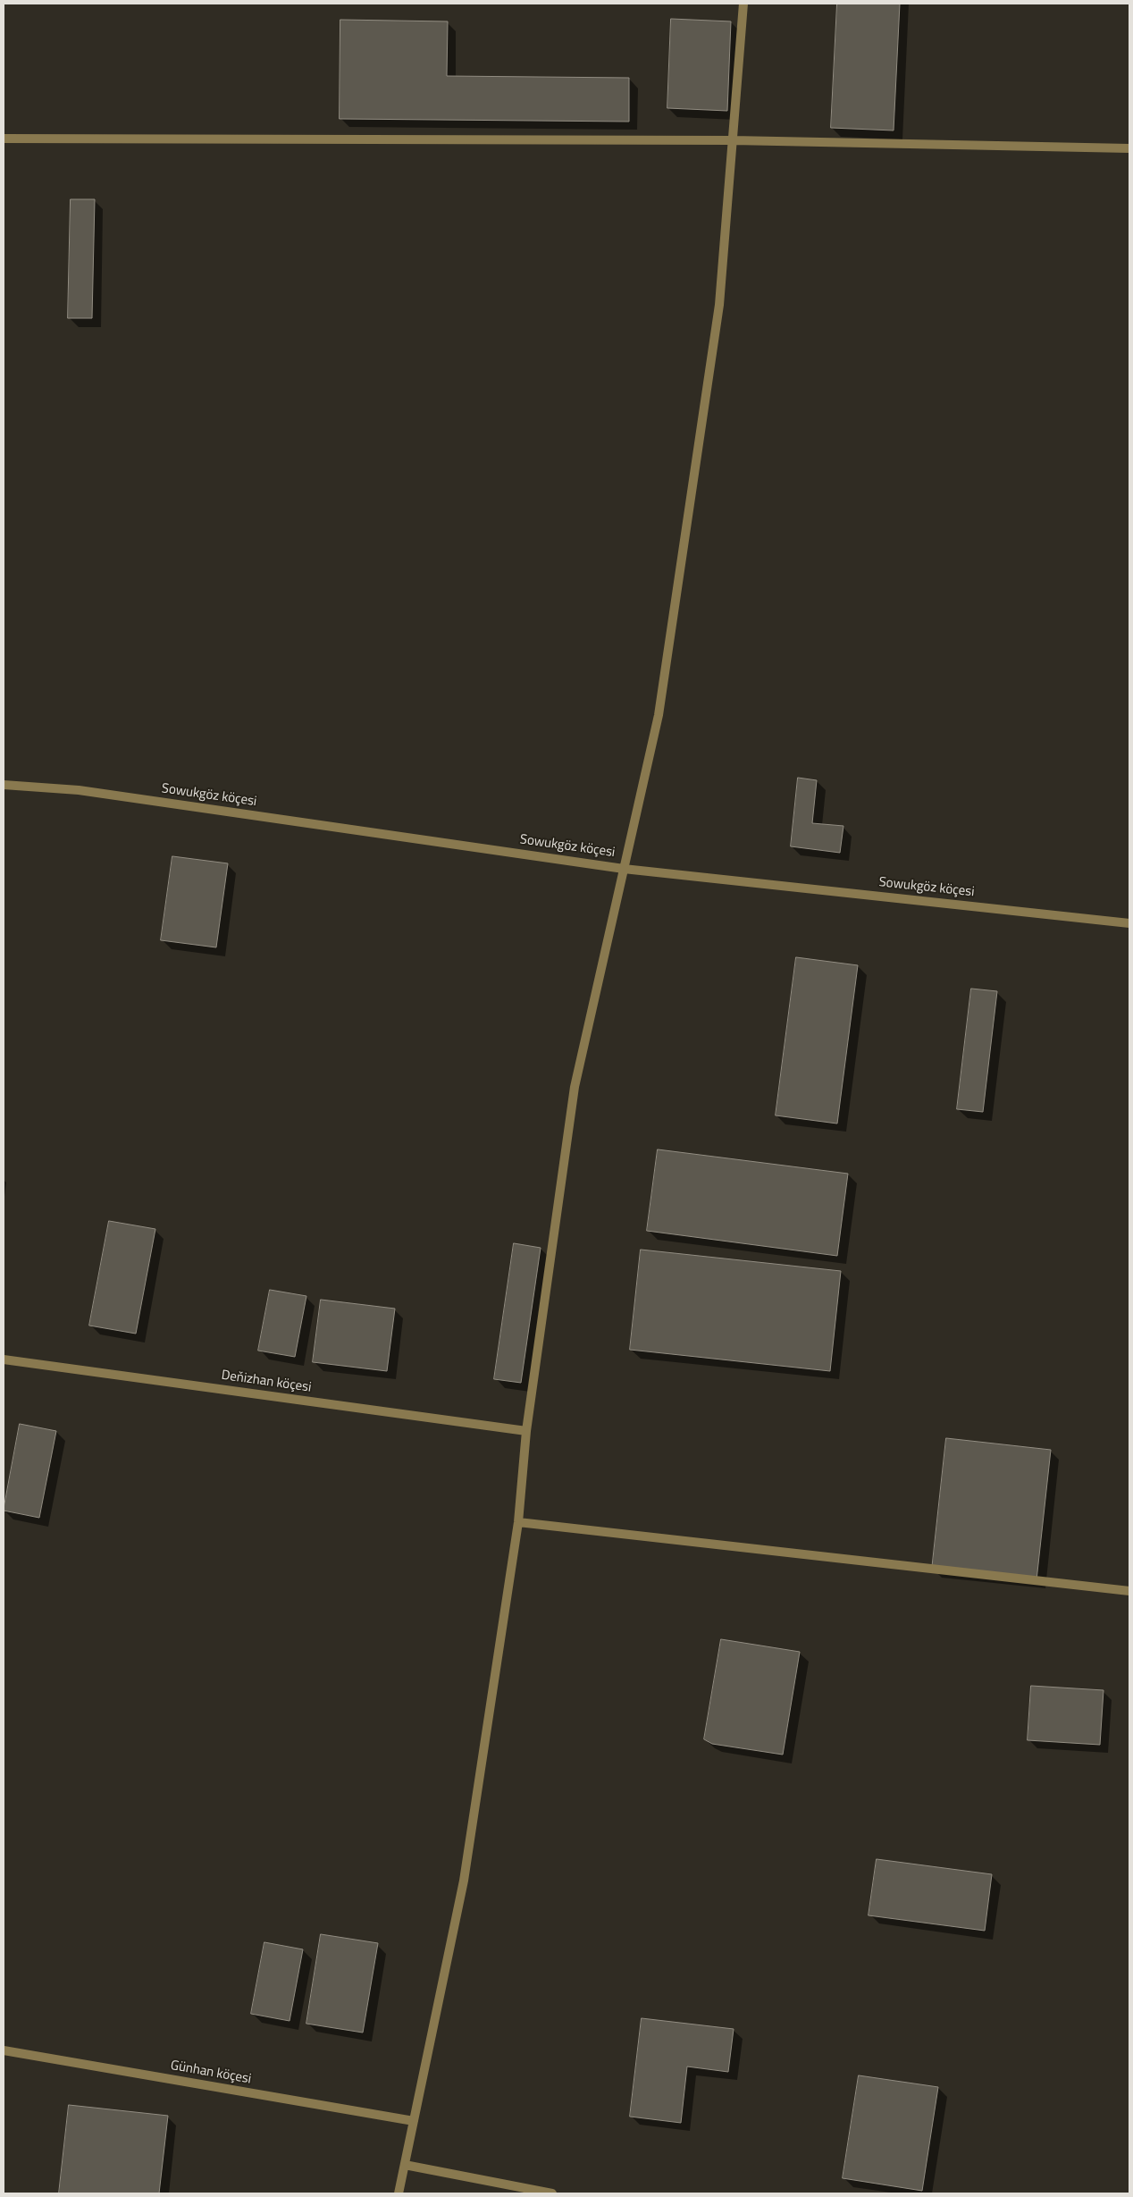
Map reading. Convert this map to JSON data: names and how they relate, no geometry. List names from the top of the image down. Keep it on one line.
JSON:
{"streets":{"street":["Sowukgöz köçesi","Deňizhan köçesi","Günhan köçesi"]}}
